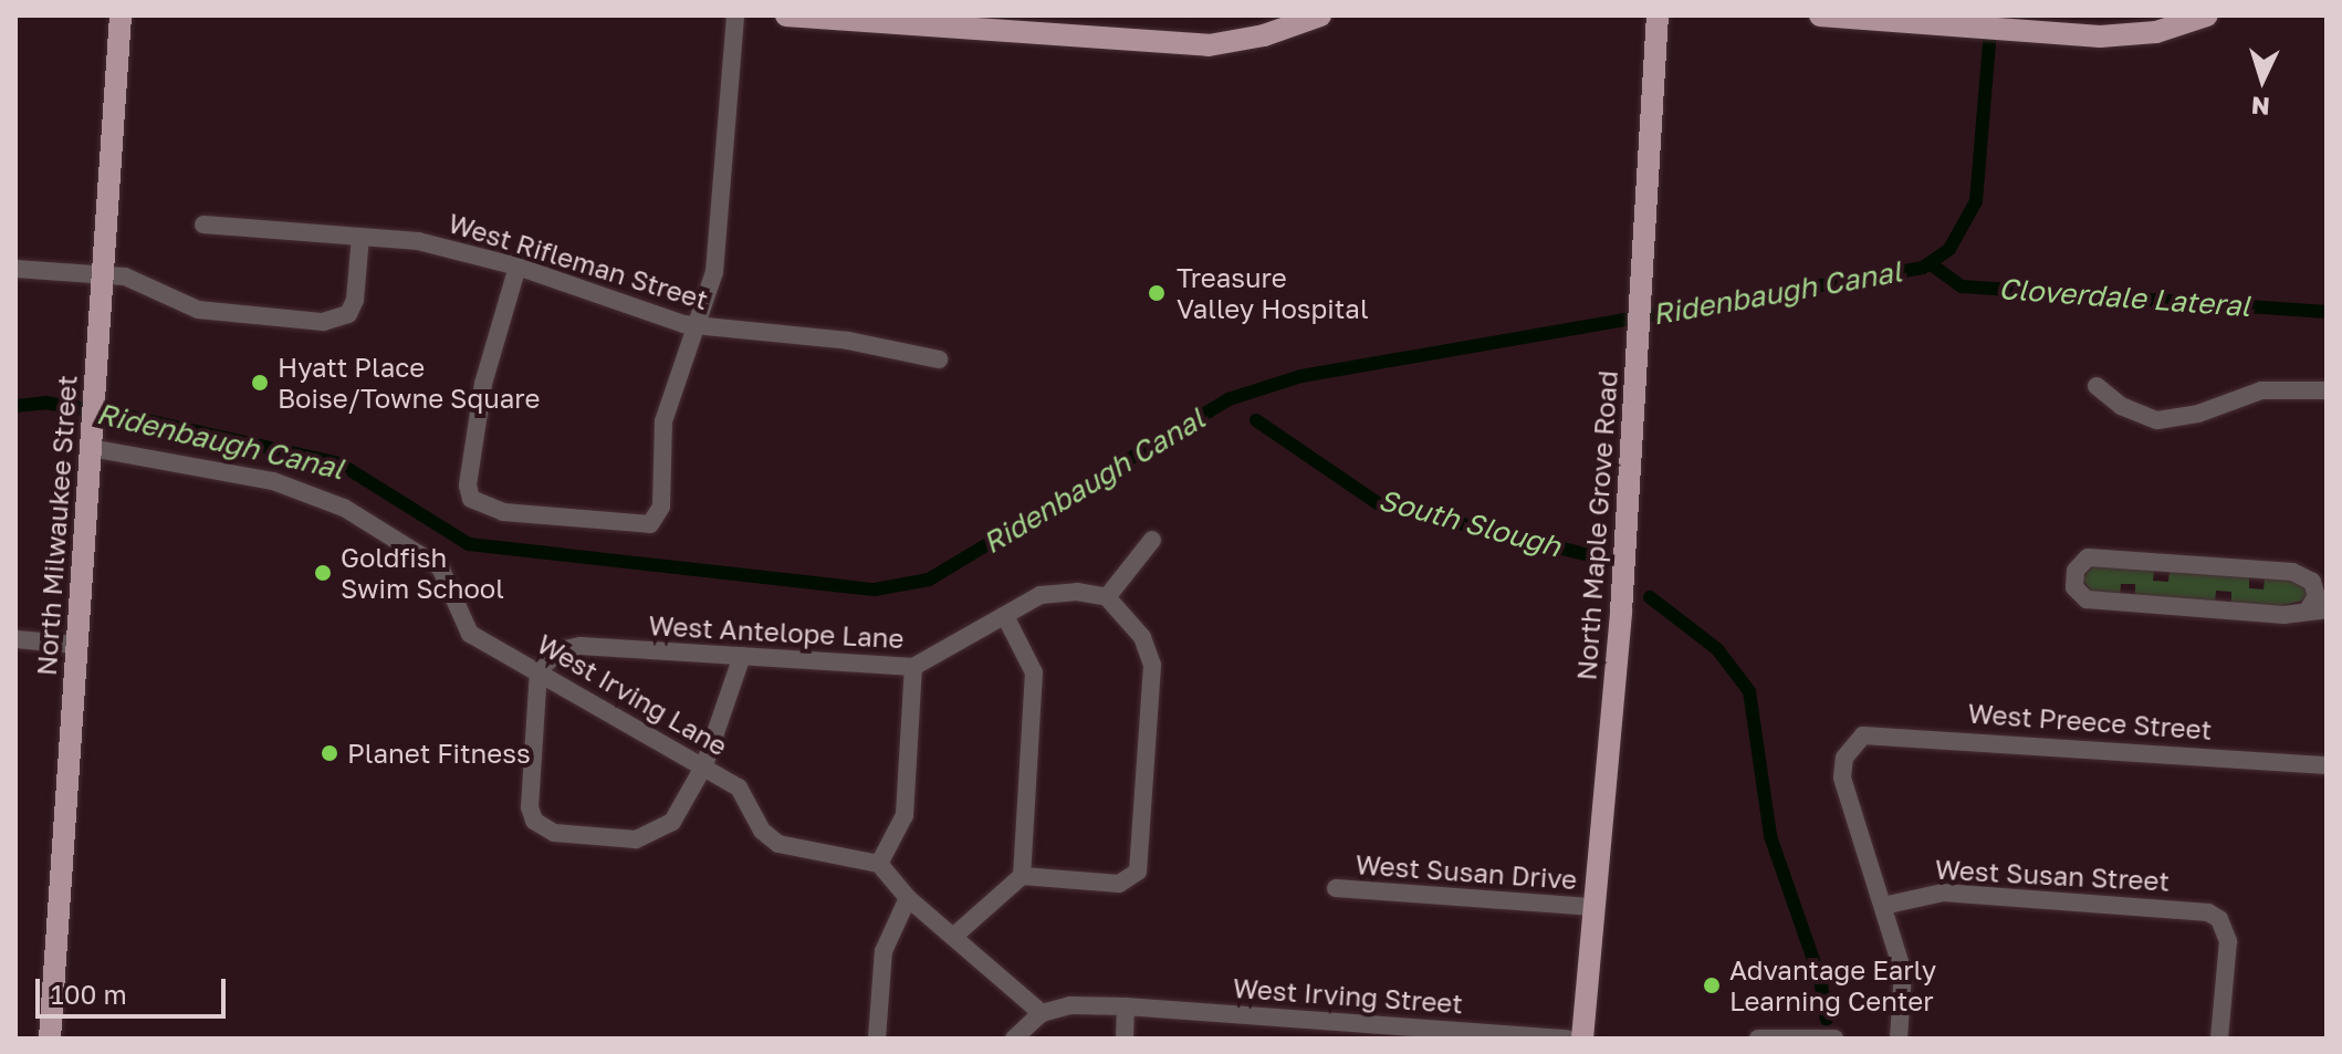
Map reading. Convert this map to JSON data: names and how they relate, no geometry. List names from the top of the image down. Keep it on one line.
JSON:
{"streets":{"main road":["North Milwaukee Street","North Maple Grove Road"],"street":["West Rifleman Street","West Antelope Lane","West Irving Lane","West Preece Street","West Susan Drive","West Susan Street","West Irving Street"]},"crossings":[["North Milwaukee Street","West Irving Lane"],["North Maple Grove Road","West Susan Drive"],["West Antelope Lane","West Irving Lane"],["West Preece Street","West Susan Street"]],"water":["Ridenbaugh Canal","Cloverdale Lateral","South Slough"],"places":["Treasure Valley Hospital","Hyatt Place Boise/Towne Square","Goldfish Swim School","Planet Fitness","Advantage Early Learning Center"],"scale_bar":"100 m","north":"bottom"}
